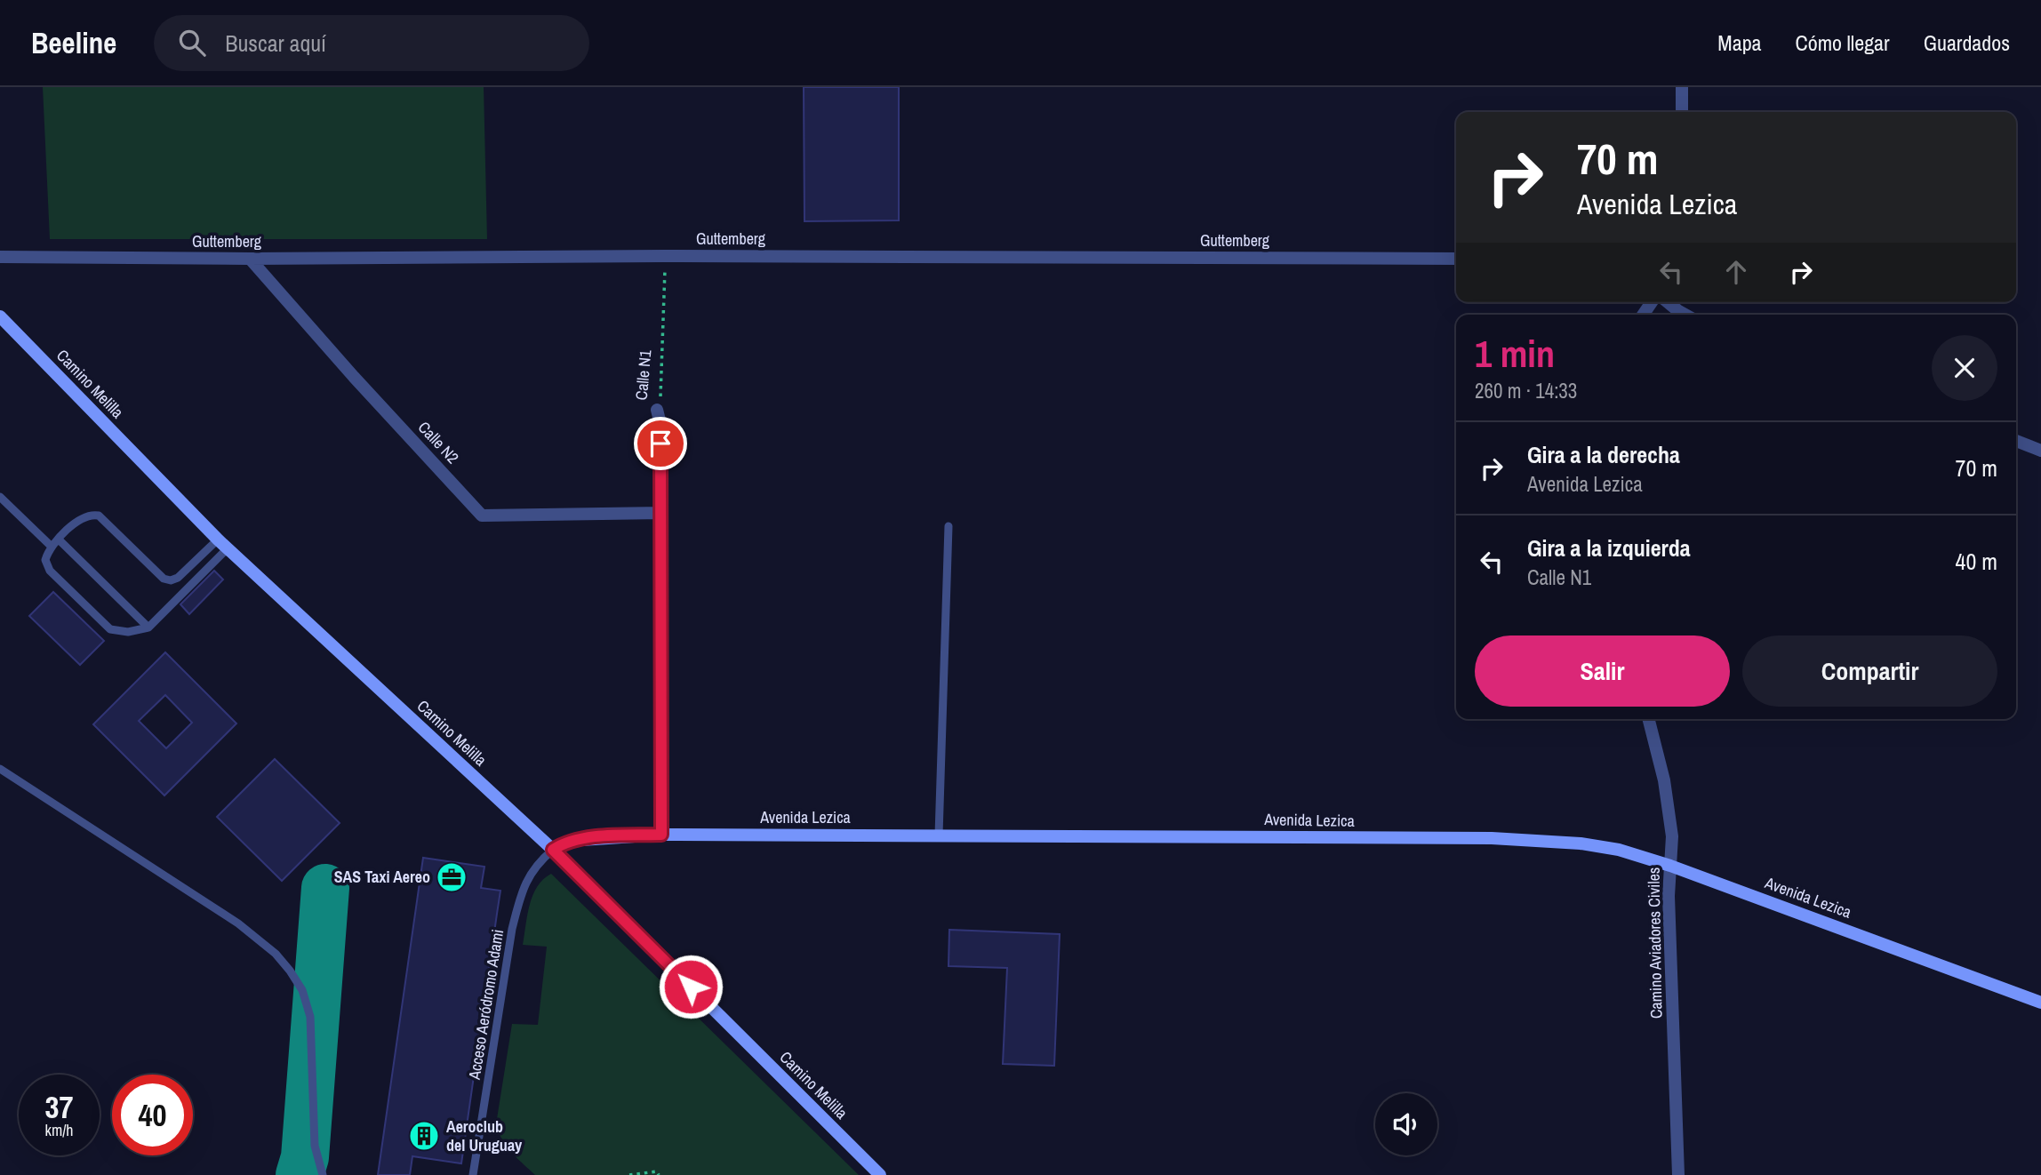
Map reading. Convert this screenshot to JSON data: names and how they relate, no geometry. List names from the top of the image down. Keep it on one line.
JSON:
{"streets":{"street":["Guttemberg","Calle N1","Camino Melilla","Calle N2","Avenida Lezica","Camino Aviadores Civiles"],"lane":["Acceso Aeródromo Adami"]},"crossings":[["Guttemberg","Calle N1"],["Guttemberg","Calle N2"],["Calle N1","Calle N2"],["Calle N1","Avenida Lezica"],["Camino Melilla","Avenida Lezica"],["Camino Melilla","Acceso Aeródromo Adami"],["Avenida Lezica","Camino Aviadores Civiles"],["Avenida Lezica","Acceso Aeródromo Adami"]],"places":{"office":["SAS Taxi Aereo"],"building":["Aeroclub del Uruguay"]},"page":{"header":"Beeline","search":"Buscar aquí","nav":["Mapa","Cómo llegar","Guardados"],"turn":["70 m","Avenida Lezica"],"heading":["1 min","260 m · 14:33"],"list":[{"name":"Gira a la derecha","note":"Avenida Lezica","value":"70 m"},{"name":"Gira a la izquierda","note":"Calle N1","value":"40 m"}],"buttons":["Salir","Compartir"],"speed":"37 km/h","limit":"40"}}
